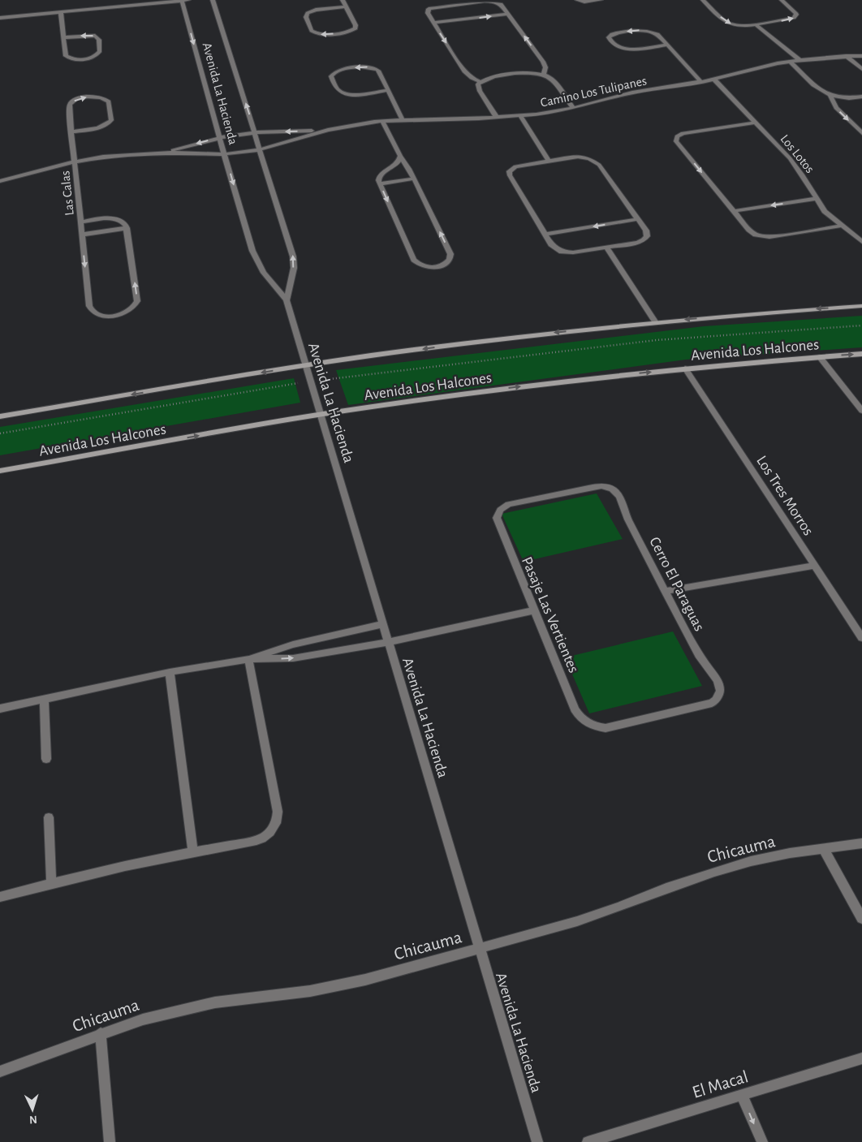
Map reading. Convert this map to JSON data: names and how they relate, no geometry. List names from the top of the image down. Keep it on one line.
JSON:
{"streets":{"street":["Camino Los Tulipanes","Avenida La Hacienda","Los Lotos","Las Calas","Avenida Los Halcones","Los Tres Morros","Cerro El Paraguas","Pasaje Las Vertientes","Chicauma","El Macal"]},"crossings":[["Camino Los Tulipanes","Avenida La Hacienda"],["Camino Los Tulipanes","Los Lotos"],["Camino Los Tulipanes","Las Calas"],["Avenida La Hacienda","Avenida Los Halcones"],["Avenida La Hacienda","Chicauma"],["Avenida Los Halcones","Los Tres Morros"],["Cerro El Paraguas","Pasaje Las Vertientes"]],"north":"bottom"}
